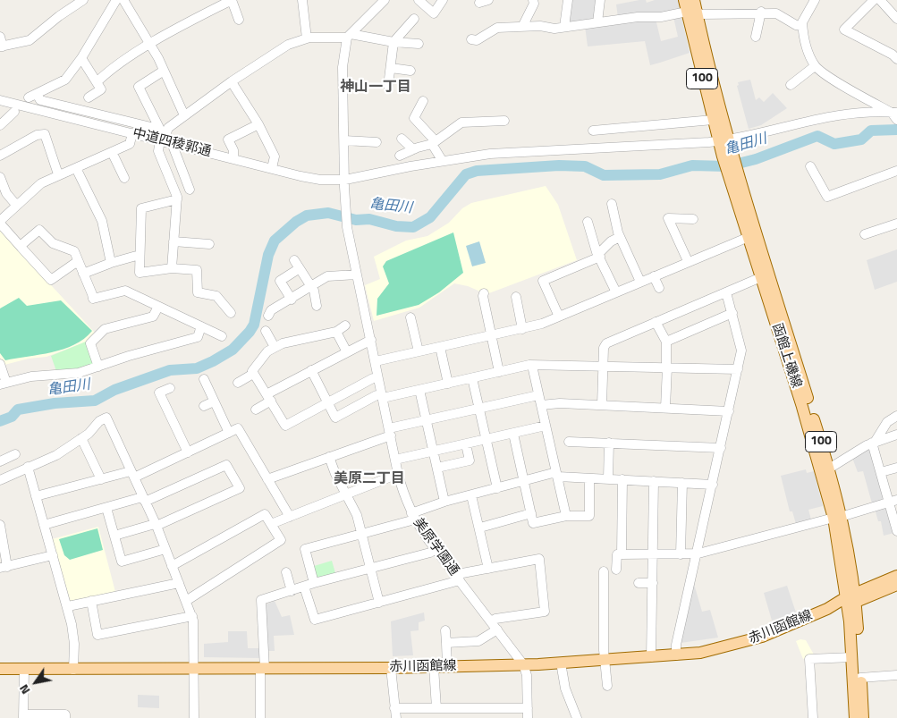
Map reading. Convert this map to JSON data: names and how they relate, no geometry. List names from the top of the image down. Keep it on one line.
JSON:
{"streets":{"main road":["100","函館上磯線","赤川函館線"],"street":["中道四稜郭通","美原学園通"]},"crossings":[["中道四稜郭通","函館上磯線"],["中道四稜郭通","美原学園通"],["函館上磯線","赤川函館線"],["美原学園通","赤川函館線"]],"districts":["神山一丁目","美原二丁目"],"water":["亀田川"],"north":"bottom left"}
